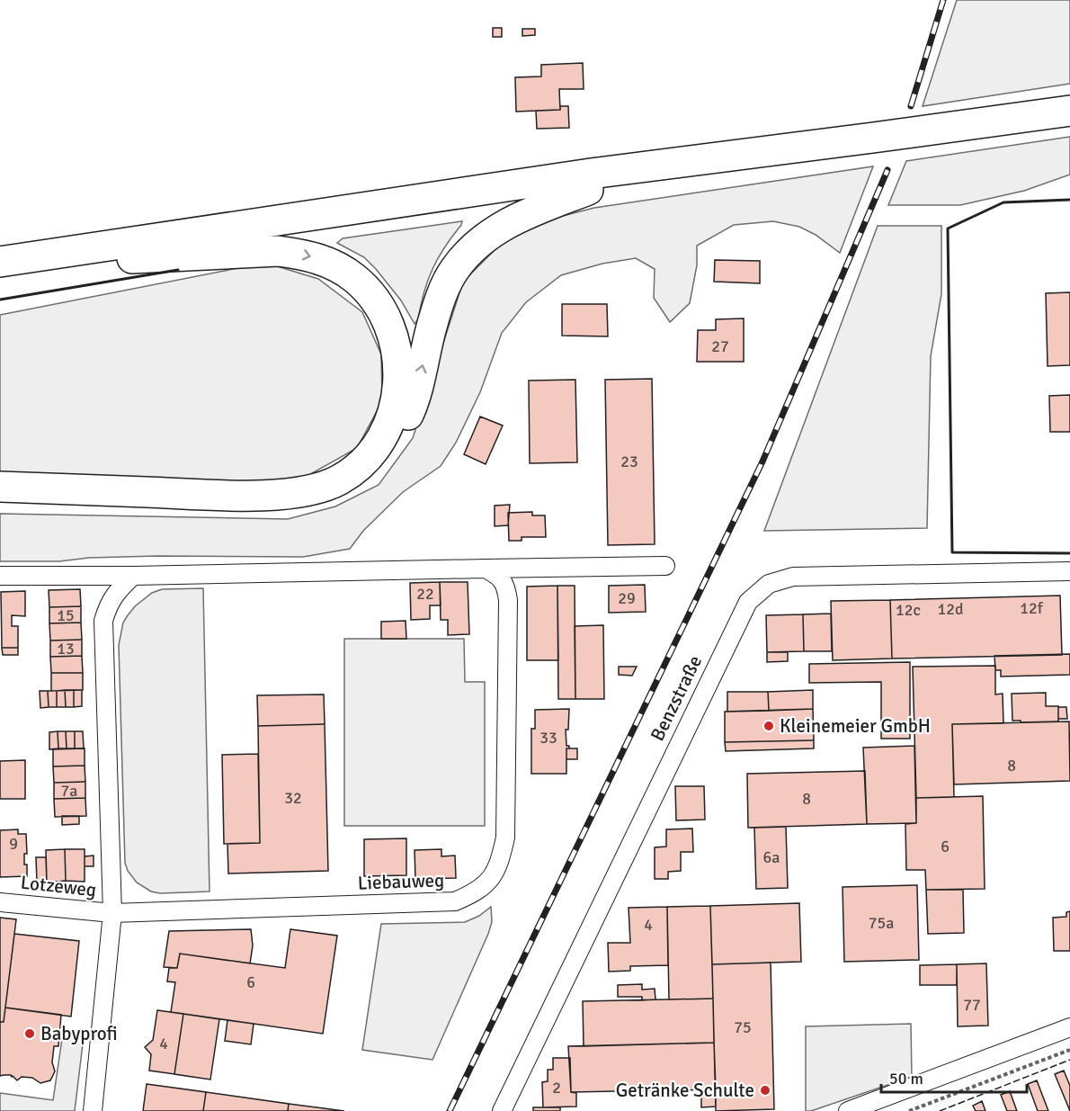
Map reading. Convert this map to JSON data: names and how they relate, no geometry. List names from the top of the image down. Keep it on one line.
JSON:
{"streets":{"street":["Benzstraße","Liebauweg","Lotzeweg"]},"crossings":[["Liebauweg","Lotzeweg"]],"places":["Kleinemeier GmbH","Babyprofi","Getränke Schulte"],"house_numbers":["27","23","22","29","12f","12d","12c","15","13","33","8","7a","32","8","9","6","6a","75a","4","6","77","75","4","2"],"scale_bar":"50 m"}
